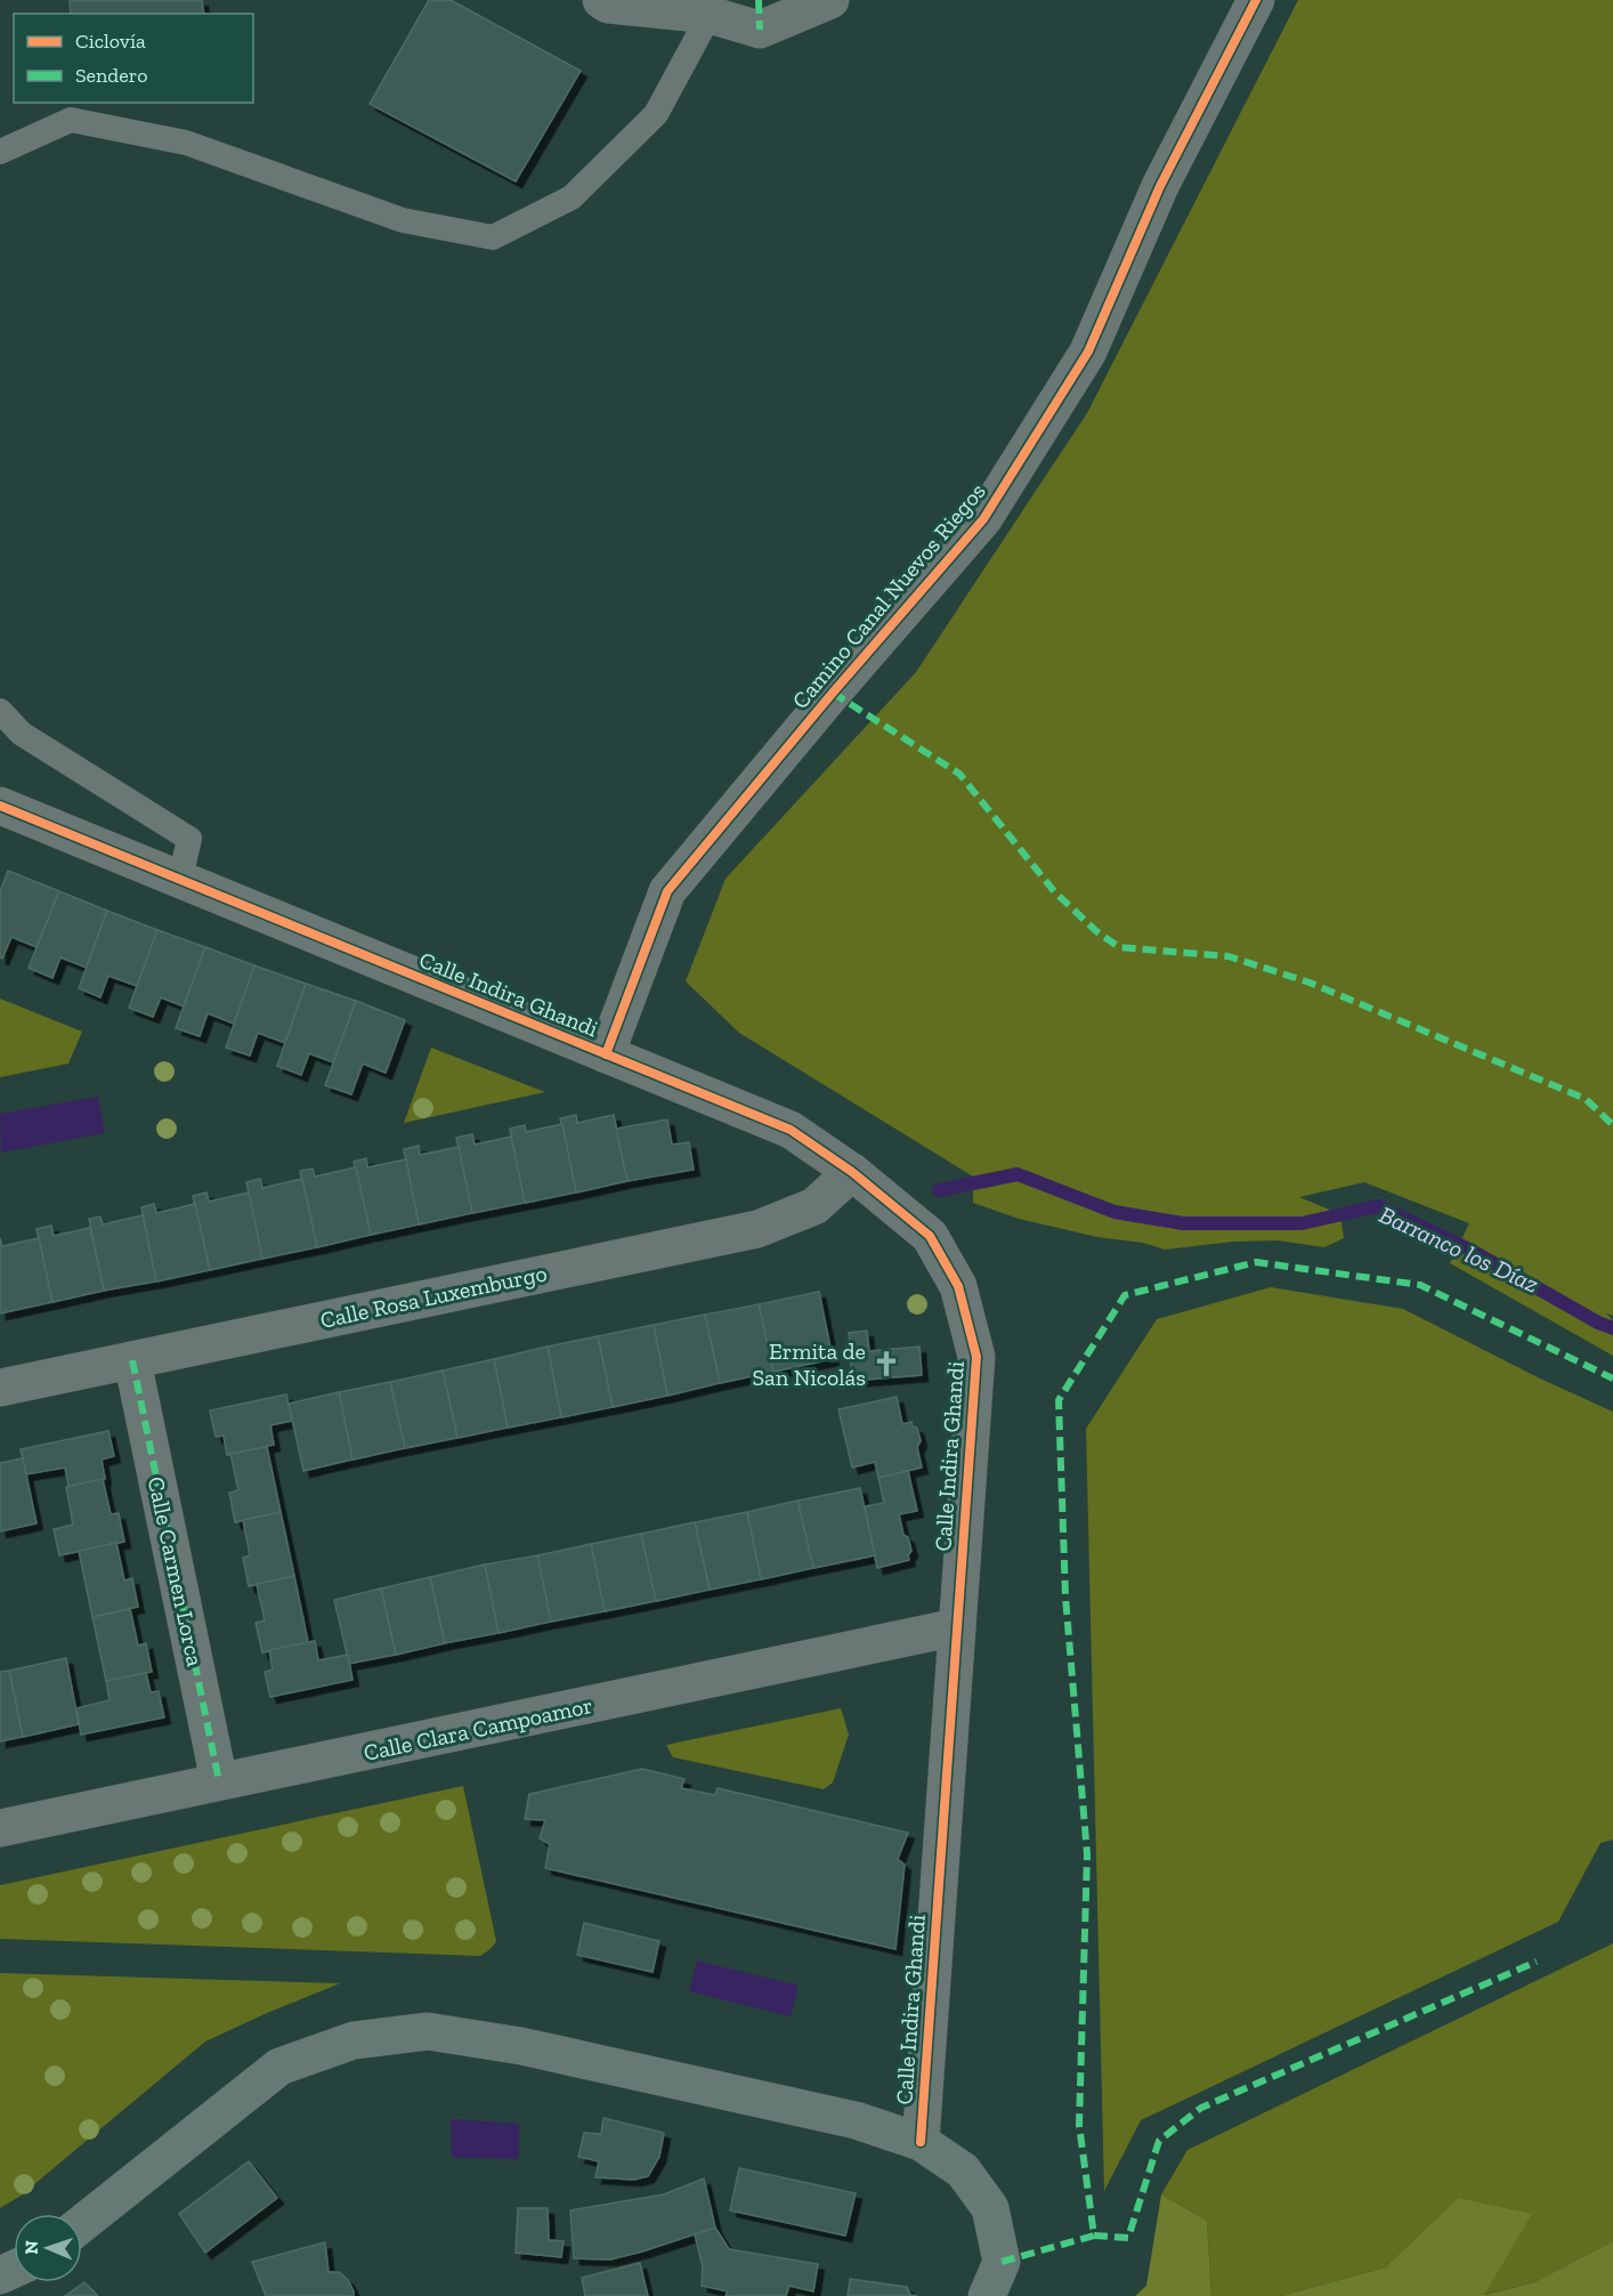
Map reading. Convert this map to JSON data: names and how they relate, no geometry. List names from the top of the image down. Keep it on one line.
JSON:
{"streets":{"street":["Camino Canal Nuevos Riegos","Calle Indira Ghandi","Calle Rosa Luxemburgo","Calle Carmen Lorca","Calle Clara Campoamor"]},"crossings":[["Camino Canal Nuevos Riegos","Calle Indira Ghandi"],["Calle Indira Ghandi","Calle Rosa Luxemburgo"],["Calle Indira Ghandi","Calle Clara Campoamor"],["Calle Rosa Luxemburgo","Calle Carmen Lorca"],["Calle Carmen Lorca","Calle Clara Campoamor"]],"water":["Barranco los Díaz"],"places":{"church":["Ermita de San Nicolás"]},"legend":["Ciclovía","Sendero"],"north":"left"}
